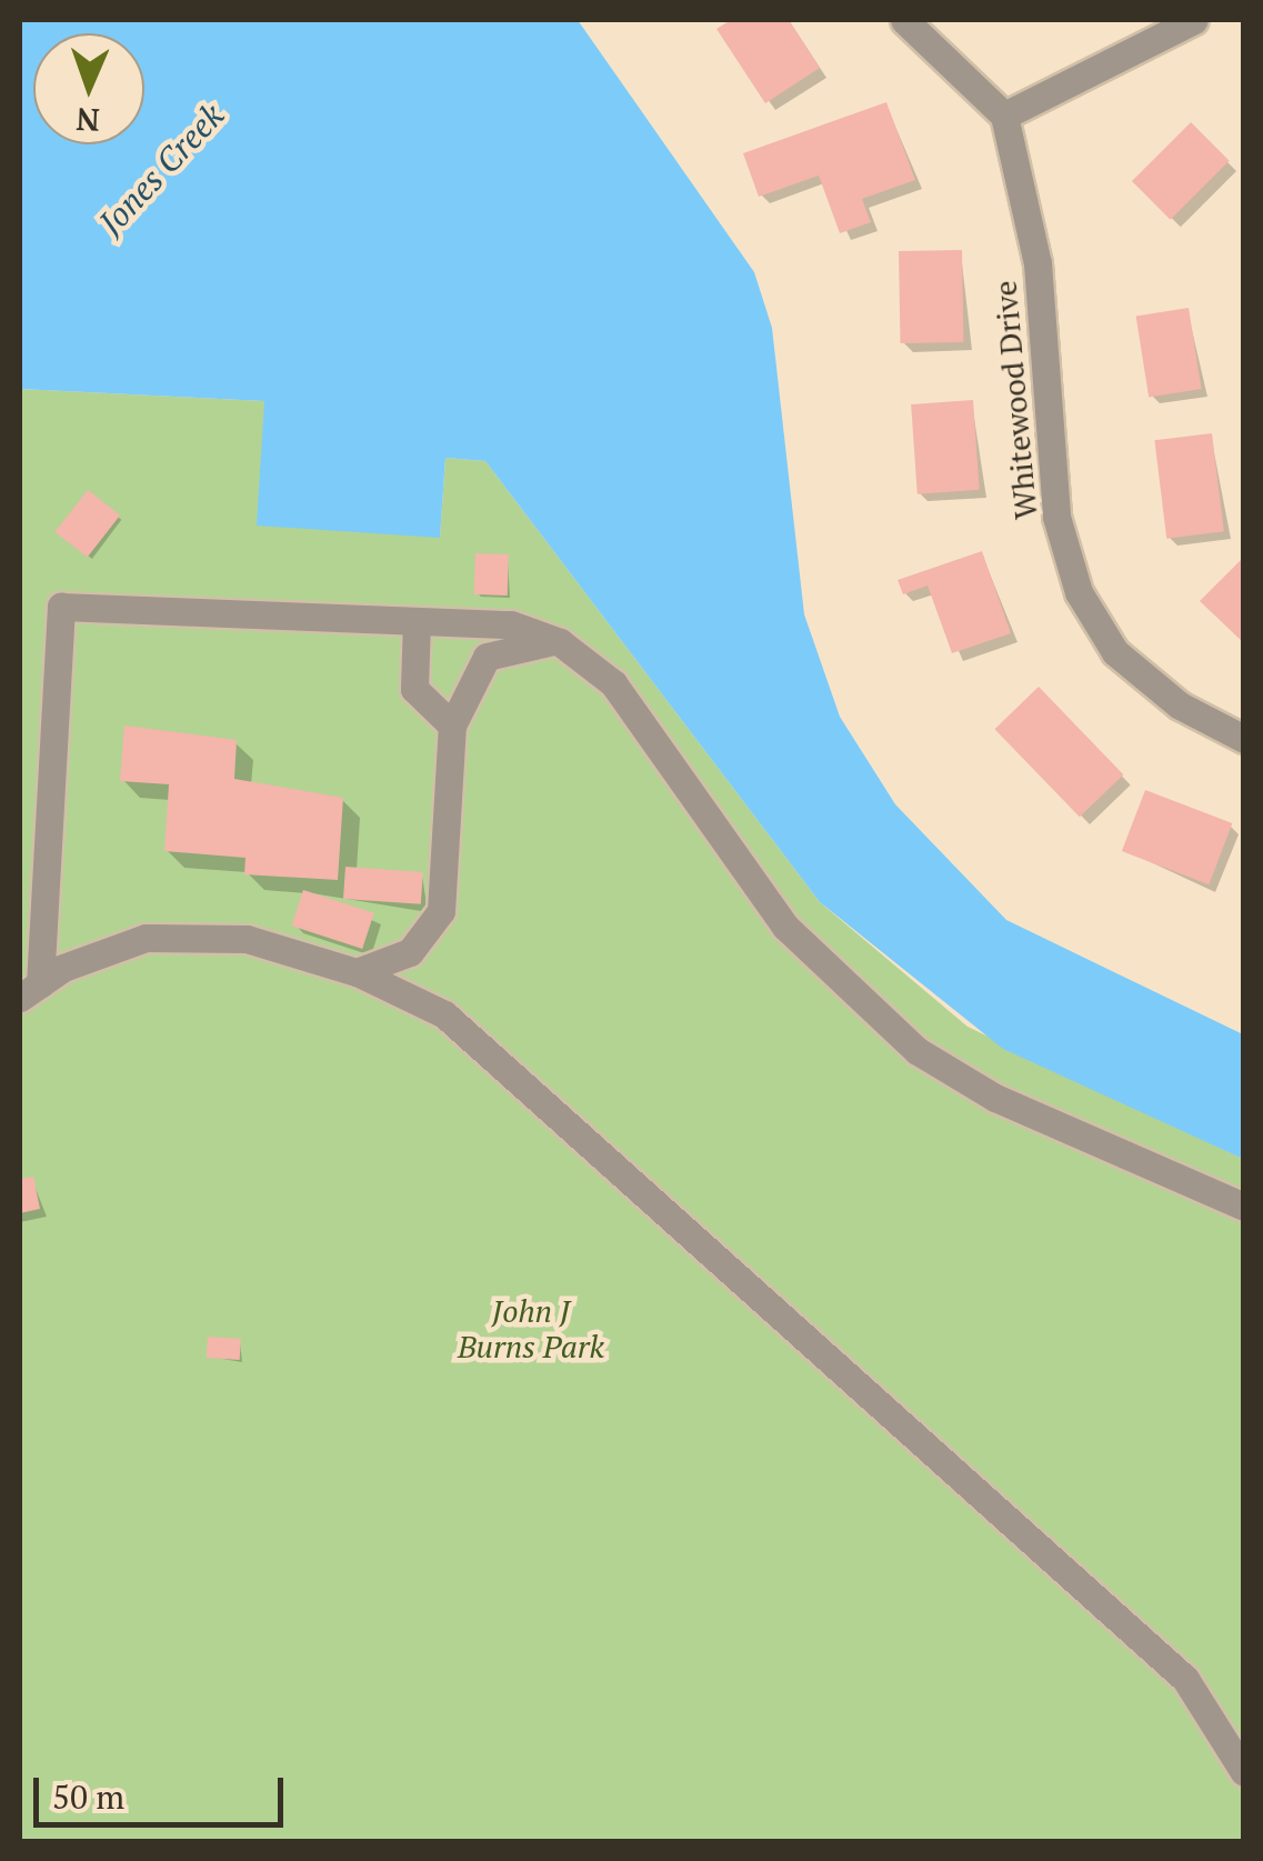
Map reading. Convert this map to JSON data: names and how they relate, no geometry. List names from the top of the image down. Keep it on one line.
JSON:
{"streets":{"street":["Whitewood Drive"]},"water":["Jones Creek"],"parks":["John J Burns Park"],"scale_bar":"50 m","north":"bottom"}
